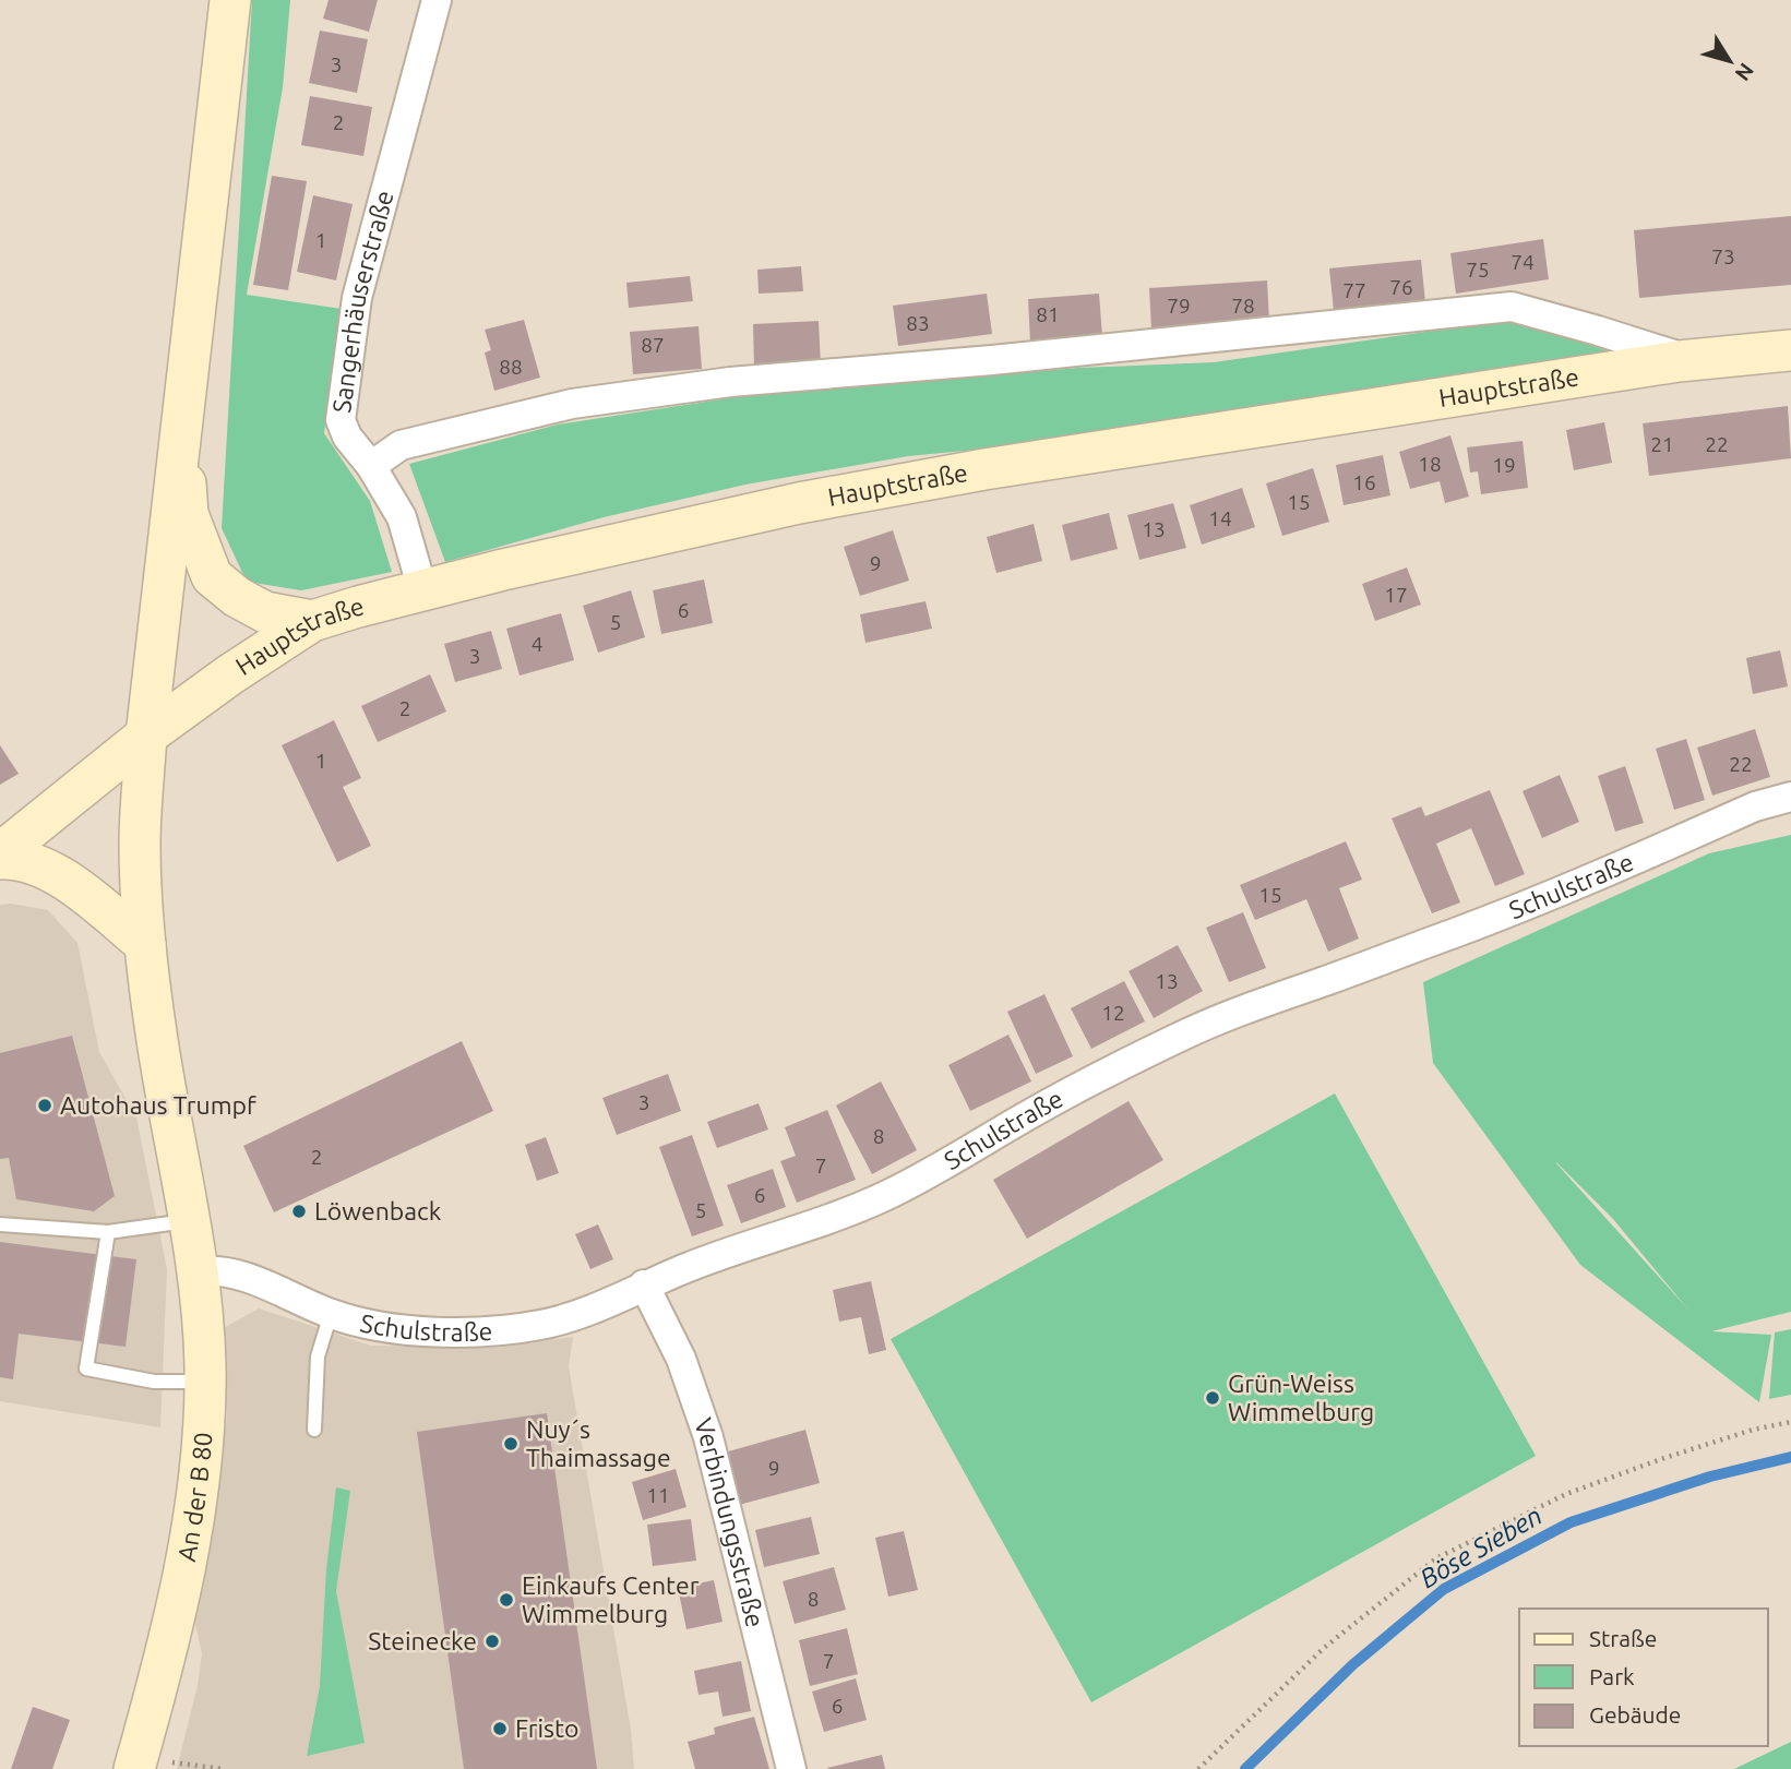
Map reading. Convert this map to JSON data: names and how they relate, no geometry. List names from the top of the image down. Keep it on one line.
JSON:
{"streets":{"main road":["Hauptstraße","An der B 80"],"street":["Sangerhäuserstraße","Schulstraße","Verbindungsstraße"]},"crossings":[["Sangerhäuserstraße","Hauptstraße"],["Hauptstraße","An der B 80"],["Schulstraße","An der B 80"],["Schulstraße","Verbindungsstraße"]],"water":["Böse Sieben"],"places":["Autohaus Trumpf","Löwenback","Grün-Weiss Wimmelburg","Nuy´s Thaimassage","Einkaufs Center Wimmelburg","Steinecke","Fristo"],"house_numbers":["3","2","1","73","74","75","76","77","79","78","81","83","87","88","21","22","18","19","16","15","14","13","9","17","6","5","4","3","2","1","22","15","13","12","3","8","2","7","6","5","9","11","8","7","6"],"legend":["Straße","Park","Gebäude"],"north":"bottom right"}
